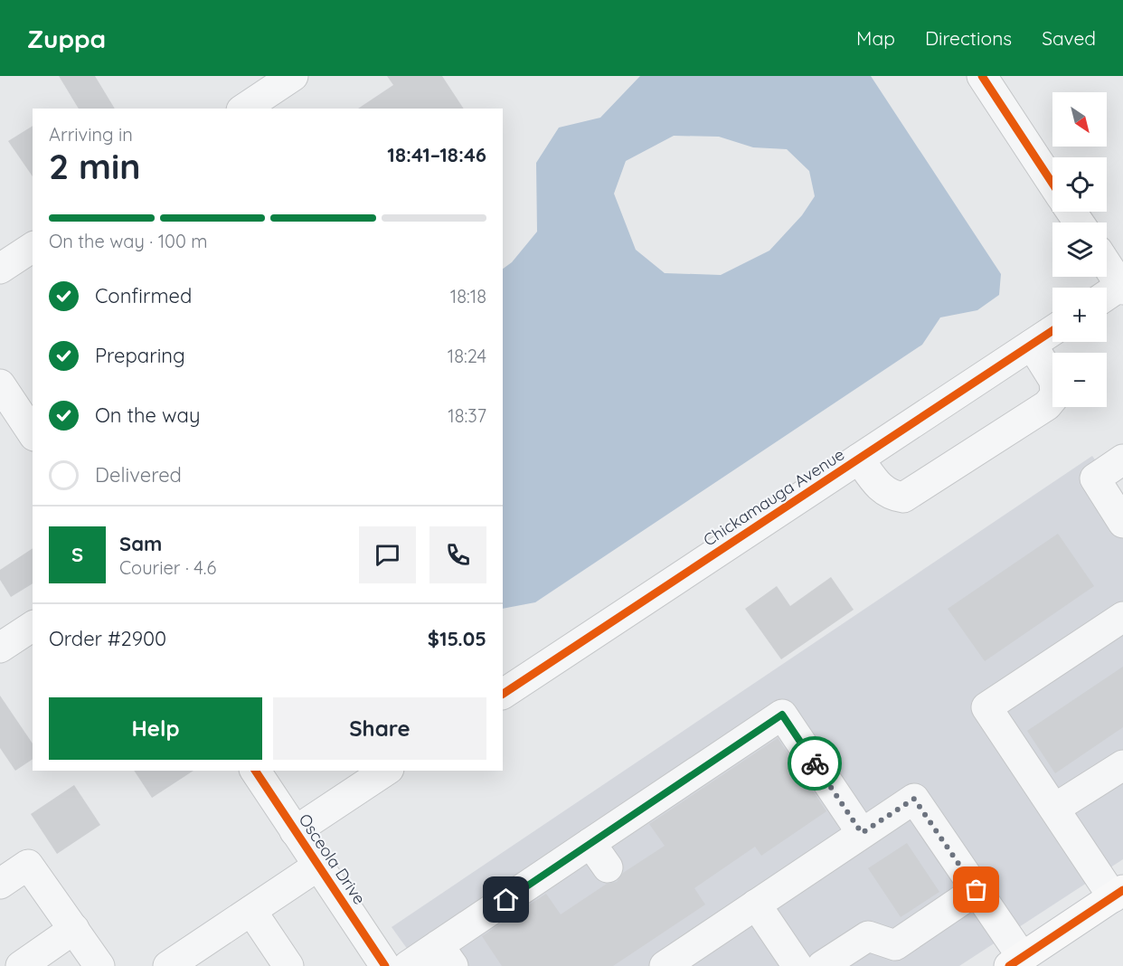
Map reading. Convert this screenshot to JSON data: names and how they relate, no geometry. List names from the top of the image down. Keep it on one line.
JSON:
{"streets":{"street":["Chickamauga Avenue","Osceola Drive"]},"north":"bottom right","page":{"header":"Zuppa","nav":["Map","Directions","Saved"],"map_buttons":["+","−"],"heading":["2 min","Arriving in","18:41–18:46"],"panel":["Sam","Courier · 4.6","Order #2900","$15.05"],"bar":"On the way · 100 m","list":[["Confirmed","18:18"],["Preparing","18:24"],["On the way","18:37"],"Delivered"],"round":"S","buttons":["Help","Share"]}}
